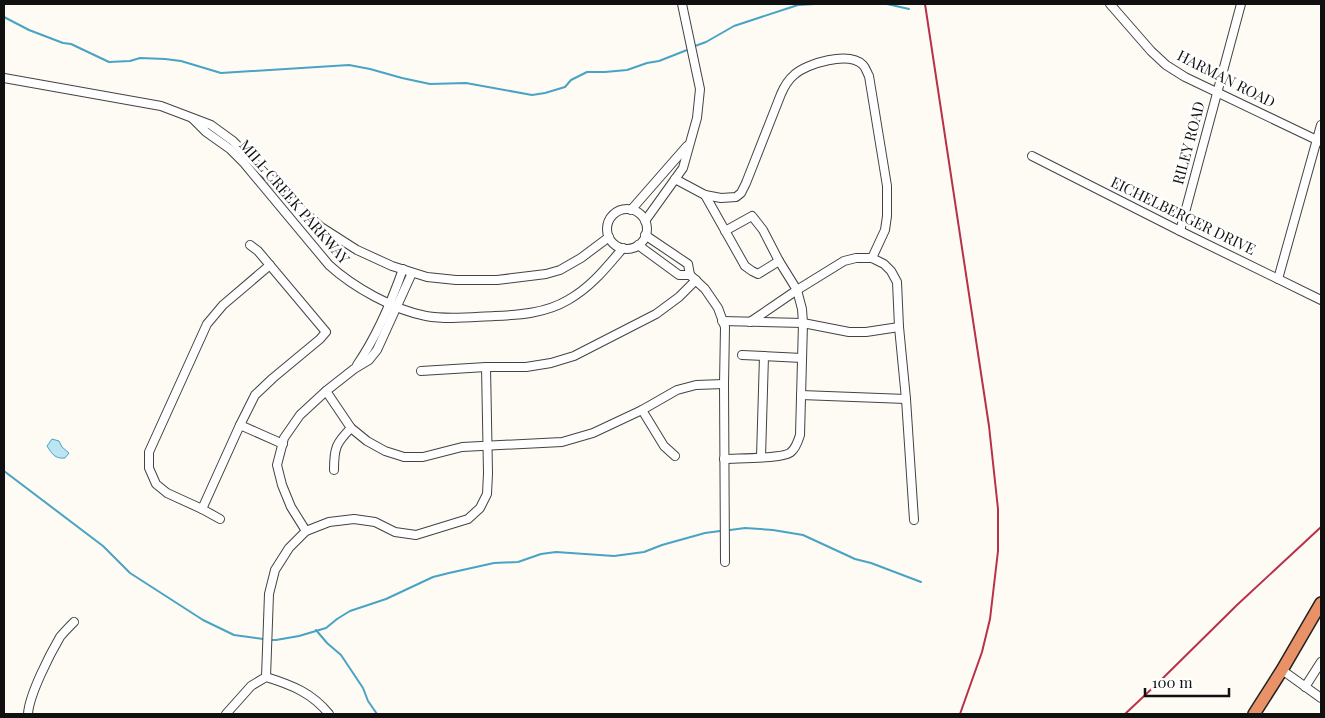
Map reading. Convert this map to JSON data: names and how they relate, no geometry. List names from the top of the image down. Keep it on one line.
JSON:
{"streets":{"street":["HARMAN ROAD","RILEY ROAD","MILL CREEK PARKWAY","EICHELBERGER DRIVE"]},"crossings":[["HARMAN ROAD","RILEY ROAD"],["RILEY ROAD","EICHELBERGER DRIVE"]],"scale_bar":"100 m"}
